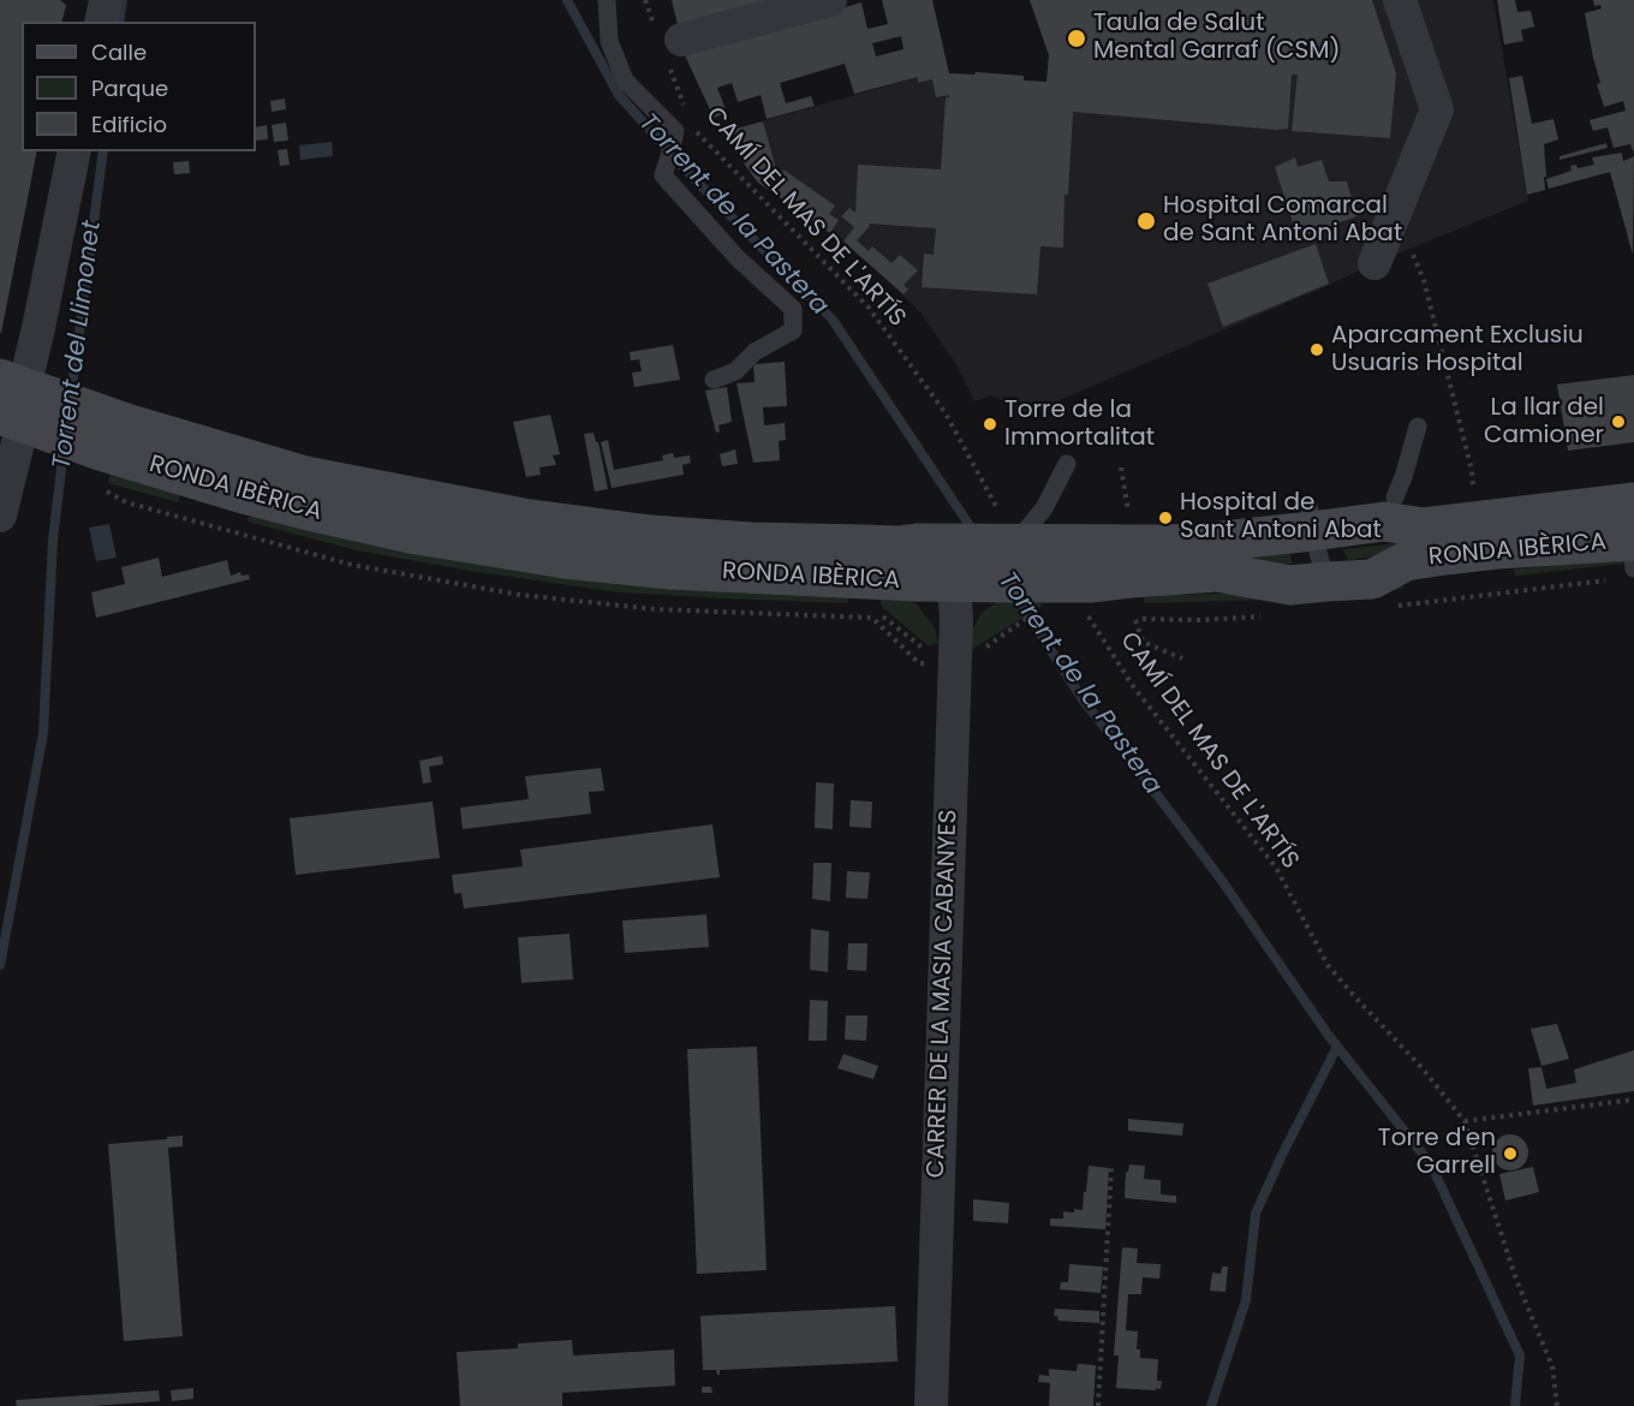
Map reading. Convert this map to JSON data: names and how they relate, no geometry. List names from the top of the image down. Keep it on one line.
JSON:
{"streets":{"street":["RONDA IBÈRICA","CARRER DE LA MASIA CABANYES"],"path":["CAMÍ DEL MAS DE L'ARTÍS"]},"crossings":[["RONDA IBÈRICA","CARRER DE LA MASIA CABANYES"]],"water":["Torrent de la Pastera","Torrent del Llimonet"],"places":["Taula de Salut Mental Garraf (CSM)","Hospital Comarcal de Sant Antoni Abat","Aparcament Exclusiu Usuaris Hospital","La llar del Camioner","Torre de la Immortalitat","Hospital de Sant Antoni Abat","Torre d'en Garrell"],"legend":["Calle","Parque","Edificio"]}
